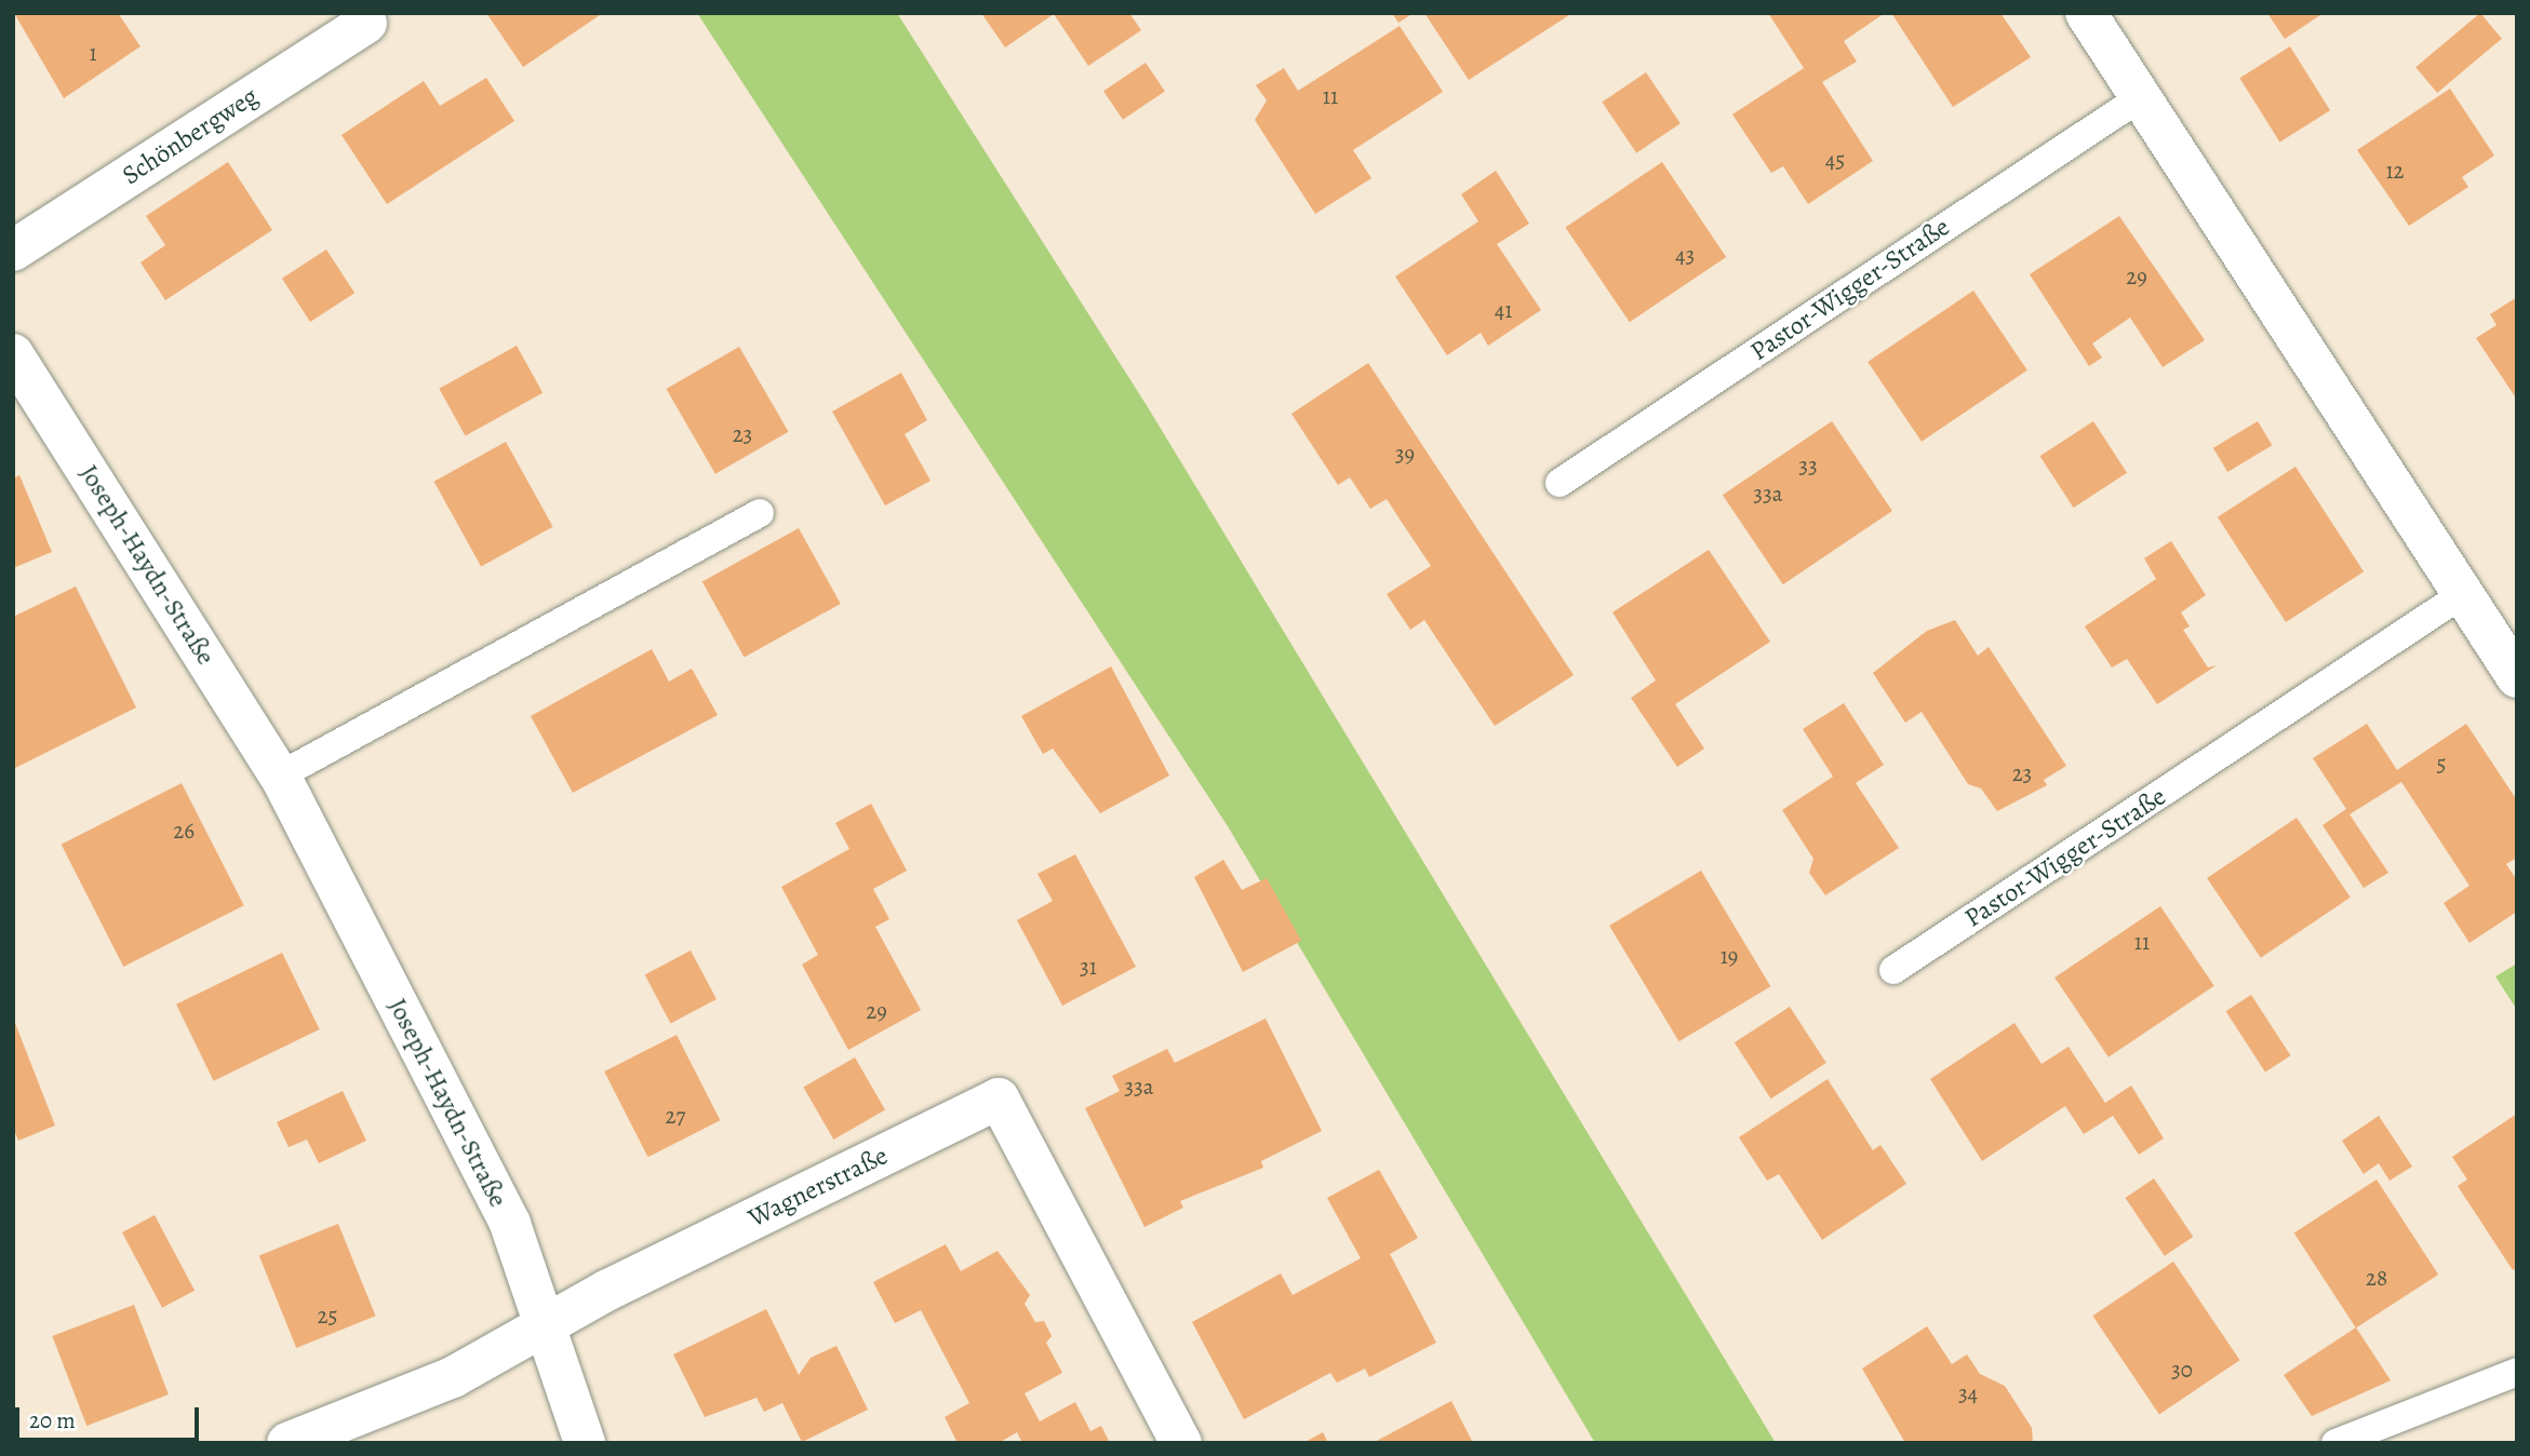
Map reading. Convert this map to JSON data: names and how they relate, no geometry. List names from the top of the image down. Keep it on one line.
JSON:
{"streets":{"street":["Schönbergweg","Joseph-Haydn-Straße","Wagnerstraße"],"lane":["Pastor-Wigger-Straße"]},"crossings":[["Joseph-Haydn-Straße","Wagnerstraße"]],"house_numbers":["1","11","45","12","43","29","41","23","39","33","33a","5","23","26","11","19","31","29","33a","27","28","25","30","34"],"scale_bar":"20 m"}
